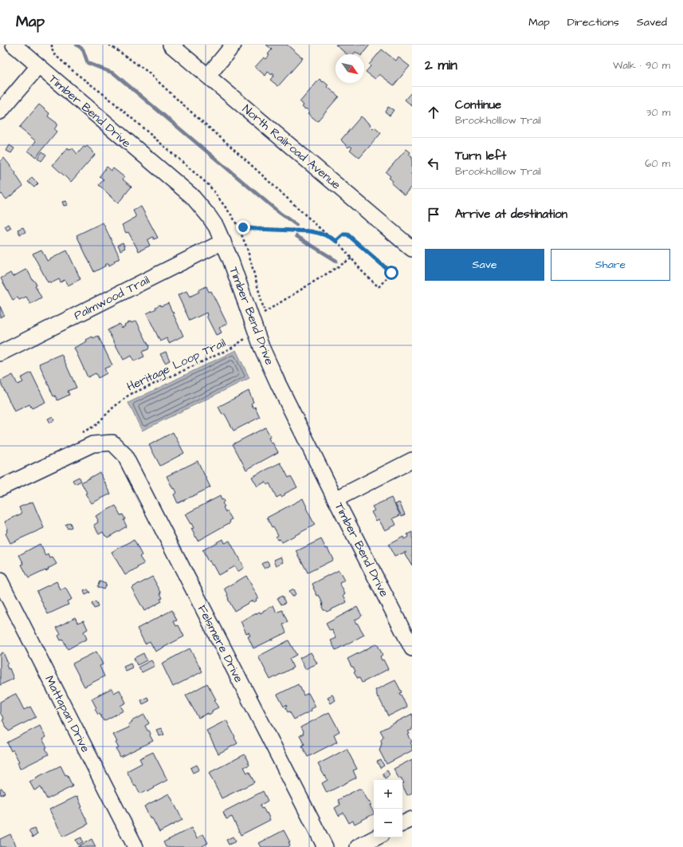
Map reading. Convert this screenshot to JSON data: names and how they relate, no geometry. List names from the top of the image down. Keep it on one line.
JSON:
{"streets":{"street":["Timber Bend Drive","North Railroad Avenue","Palmwood Trail","Felsmere Drive","Mattapan Drive"],"path":["Heritage Loop Trail"]},"crossings":[["Timber Bend Drive","Palmwood Trail"]],"north":"bottom right","page":{"header":"Map","nav":["Map","Directions","Saved"],"heading":["2 min","Walk · 90 m"],"list":[["Continue","Brookholllow Trail","30 m"],["Turn left","Brookholllow Trail","60 m"],"Arrive at destination"],"buttons":["Save","Share"],"map_buttons":["+","−"]}}
